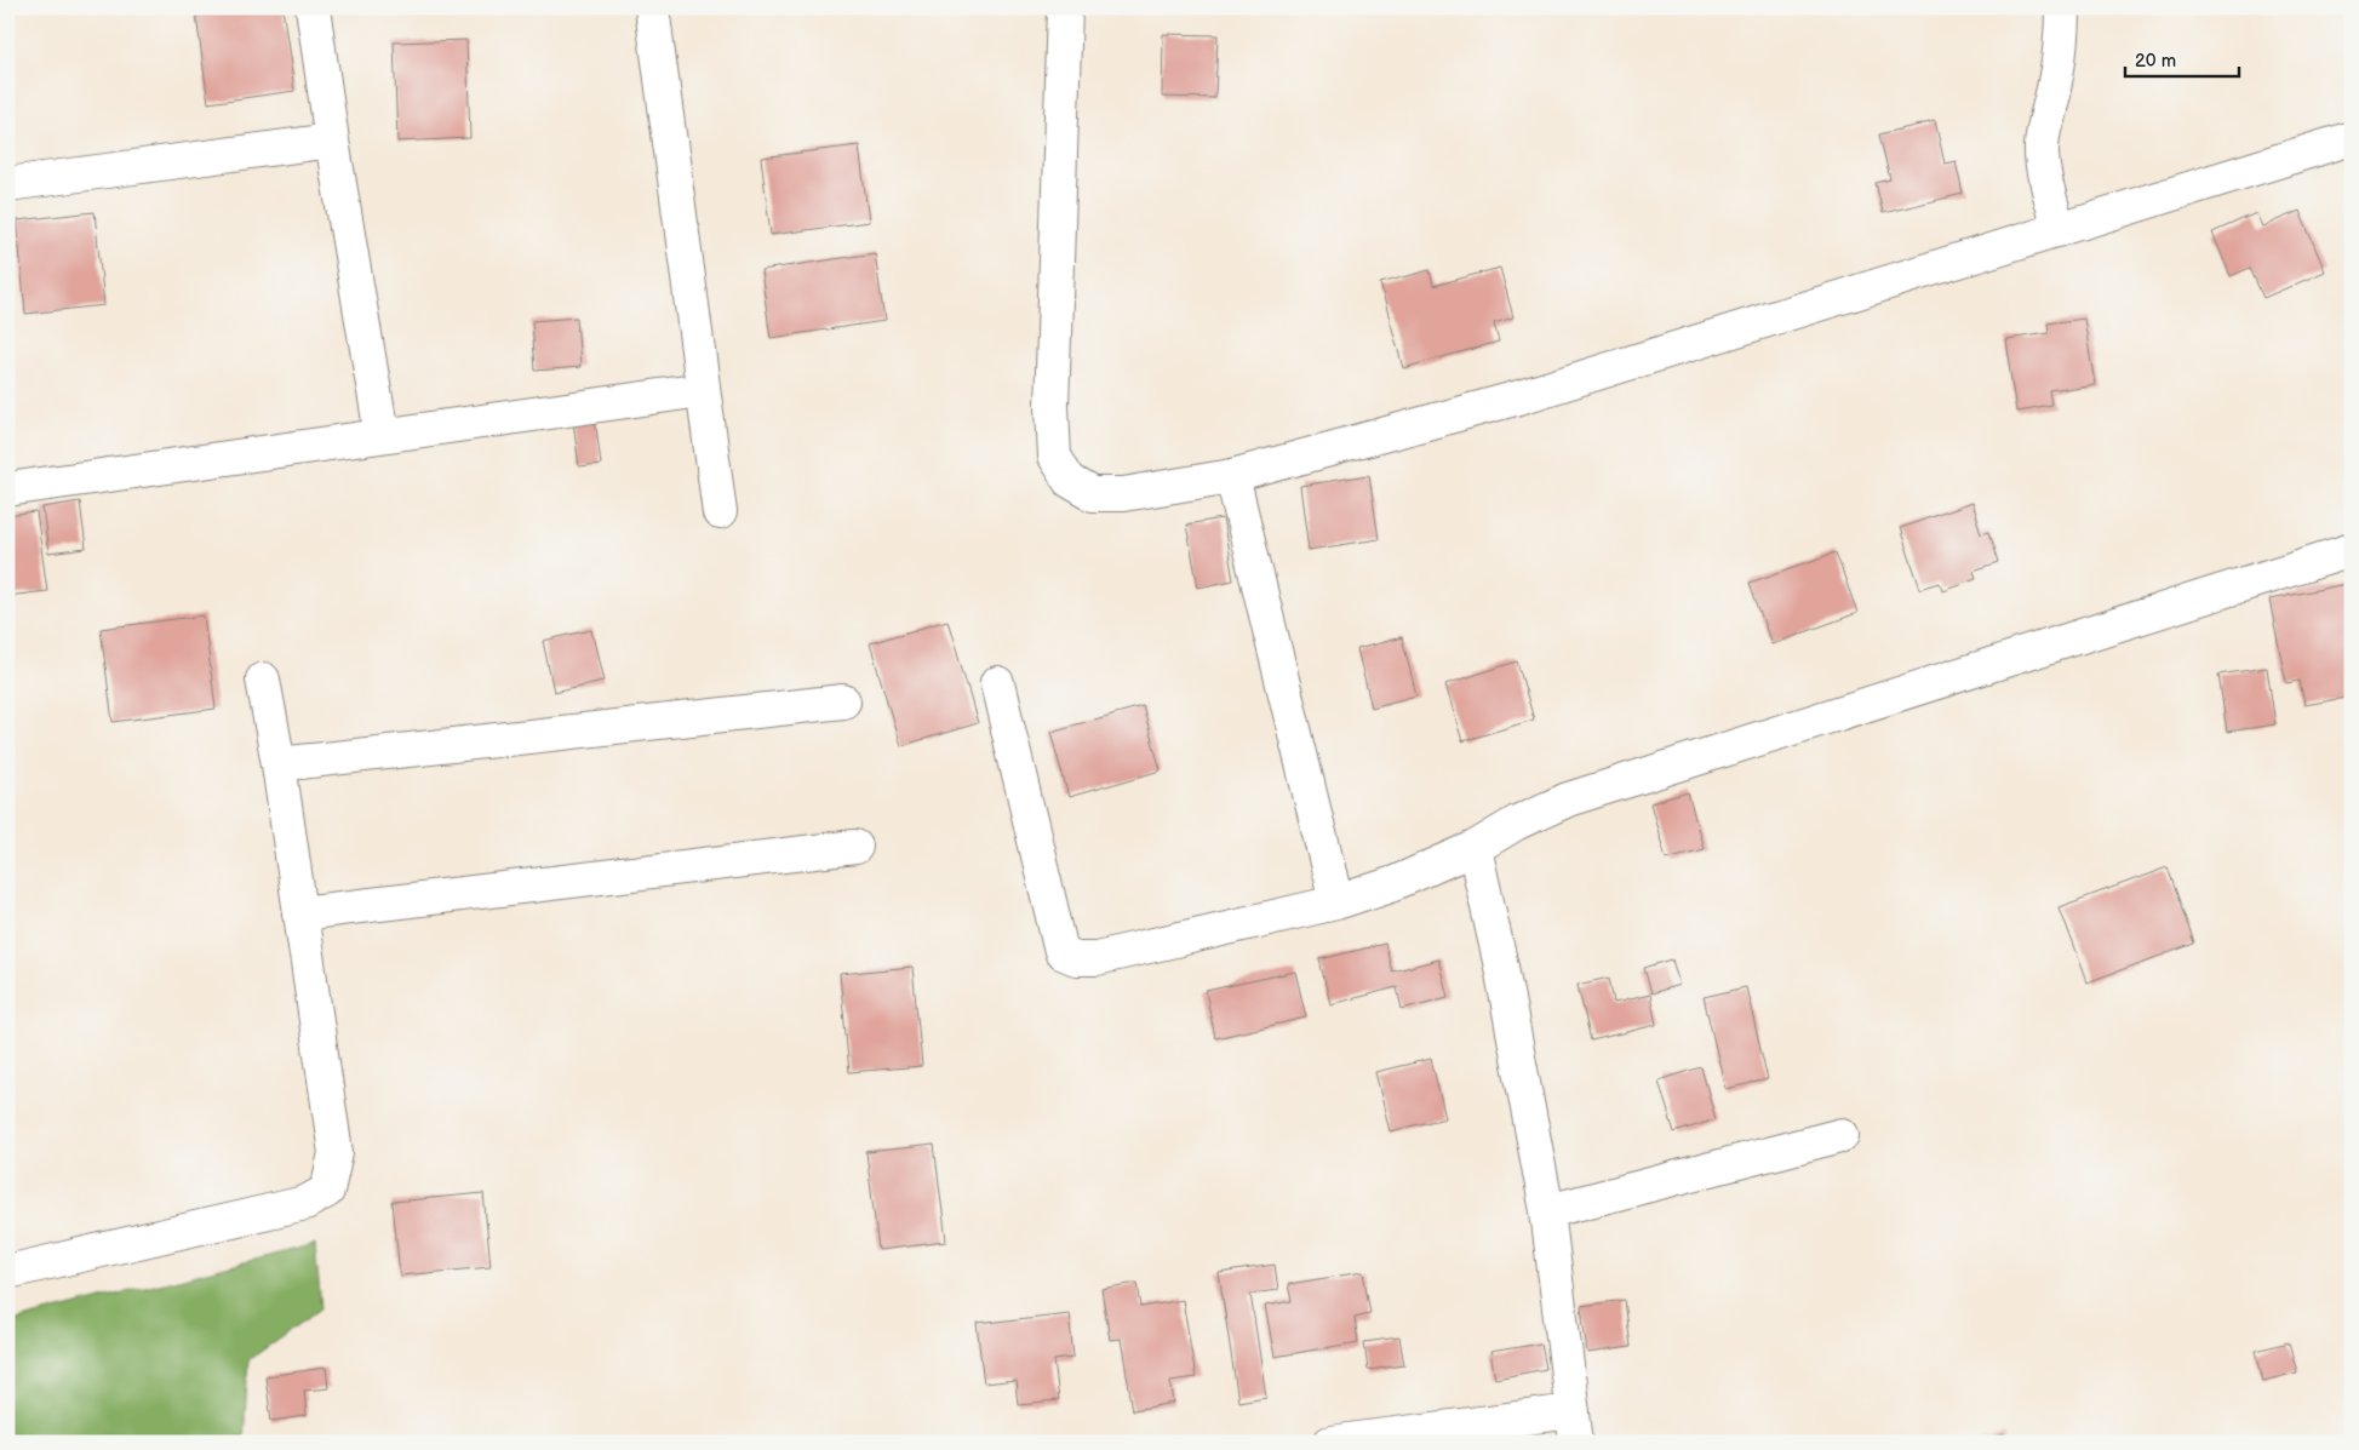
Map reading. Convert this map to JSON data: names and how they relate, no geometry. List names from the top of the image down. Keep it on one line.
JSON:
{"scale_bar":"20 m"}
